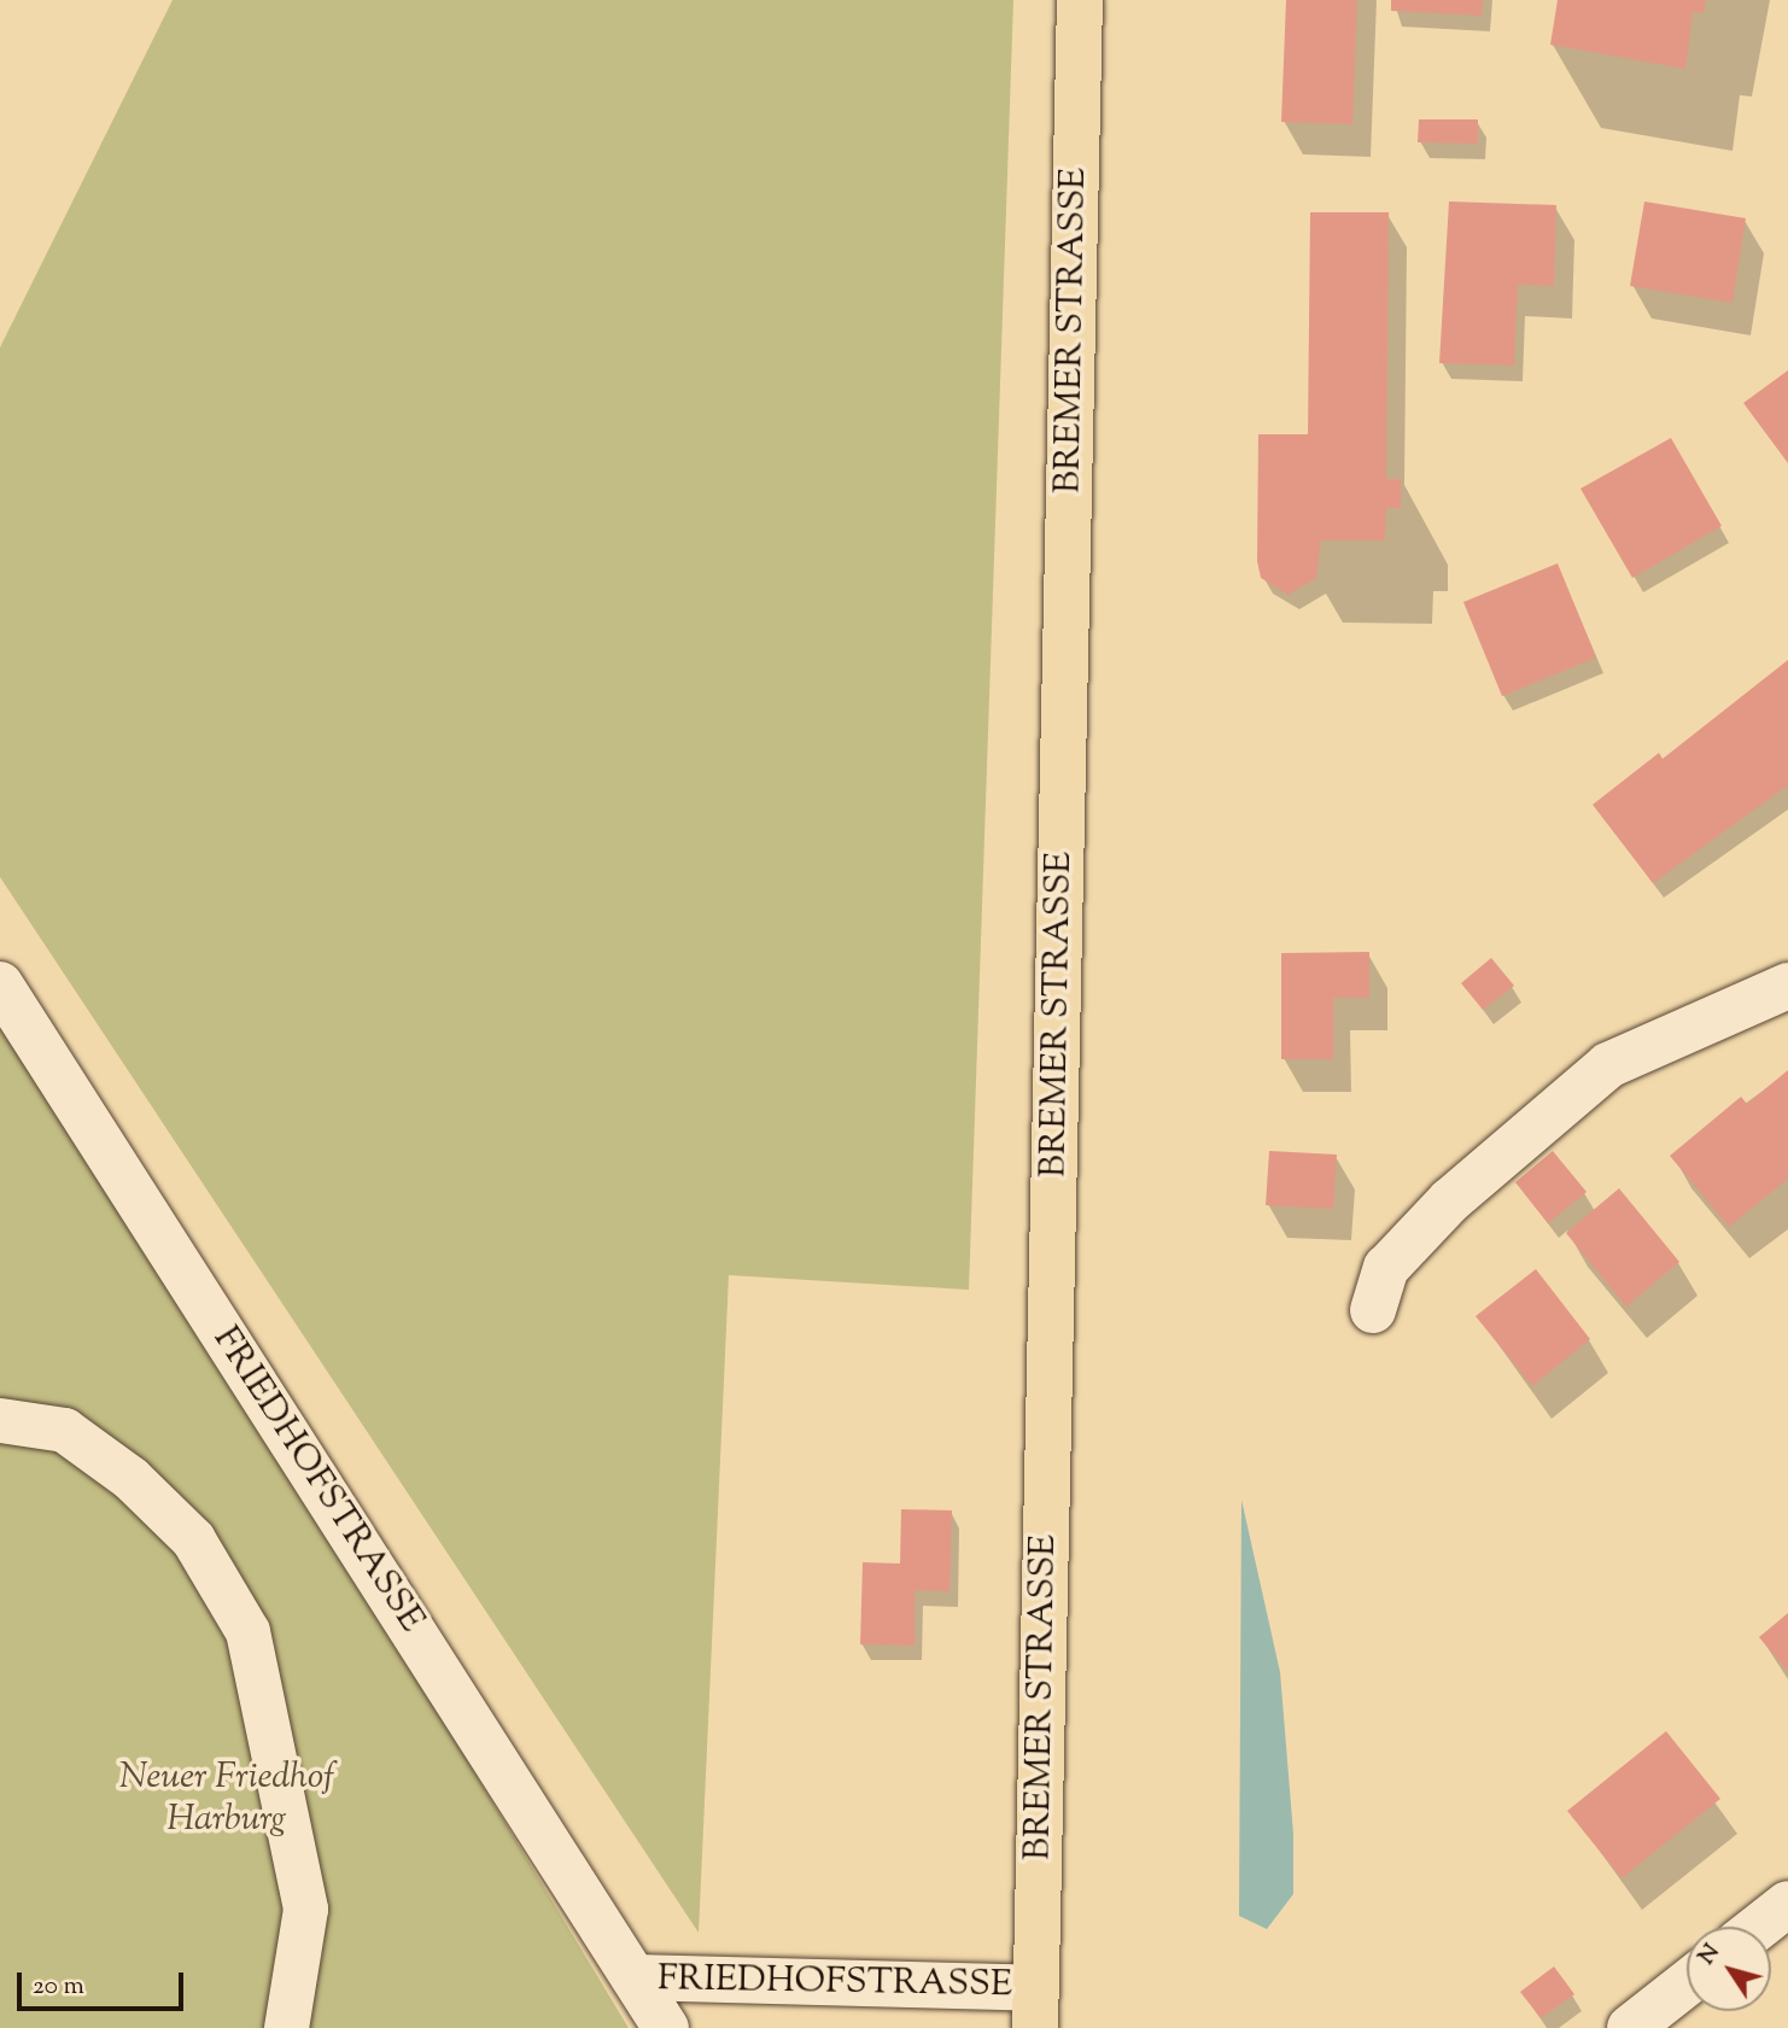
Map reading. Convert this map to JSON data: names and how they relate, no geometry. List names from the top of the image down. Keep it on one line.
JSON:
{"streets":{"main road":["BREMER STRASSE"],"street":["FRIEDHOFSTRASSE"]},"crossings":[["BREMER STRASSE","FRIEDHOFSTRASSE"]],"parks":["Neuer Friedhof Harburg"],"scale_bar":"20 m","north":"top left"}
